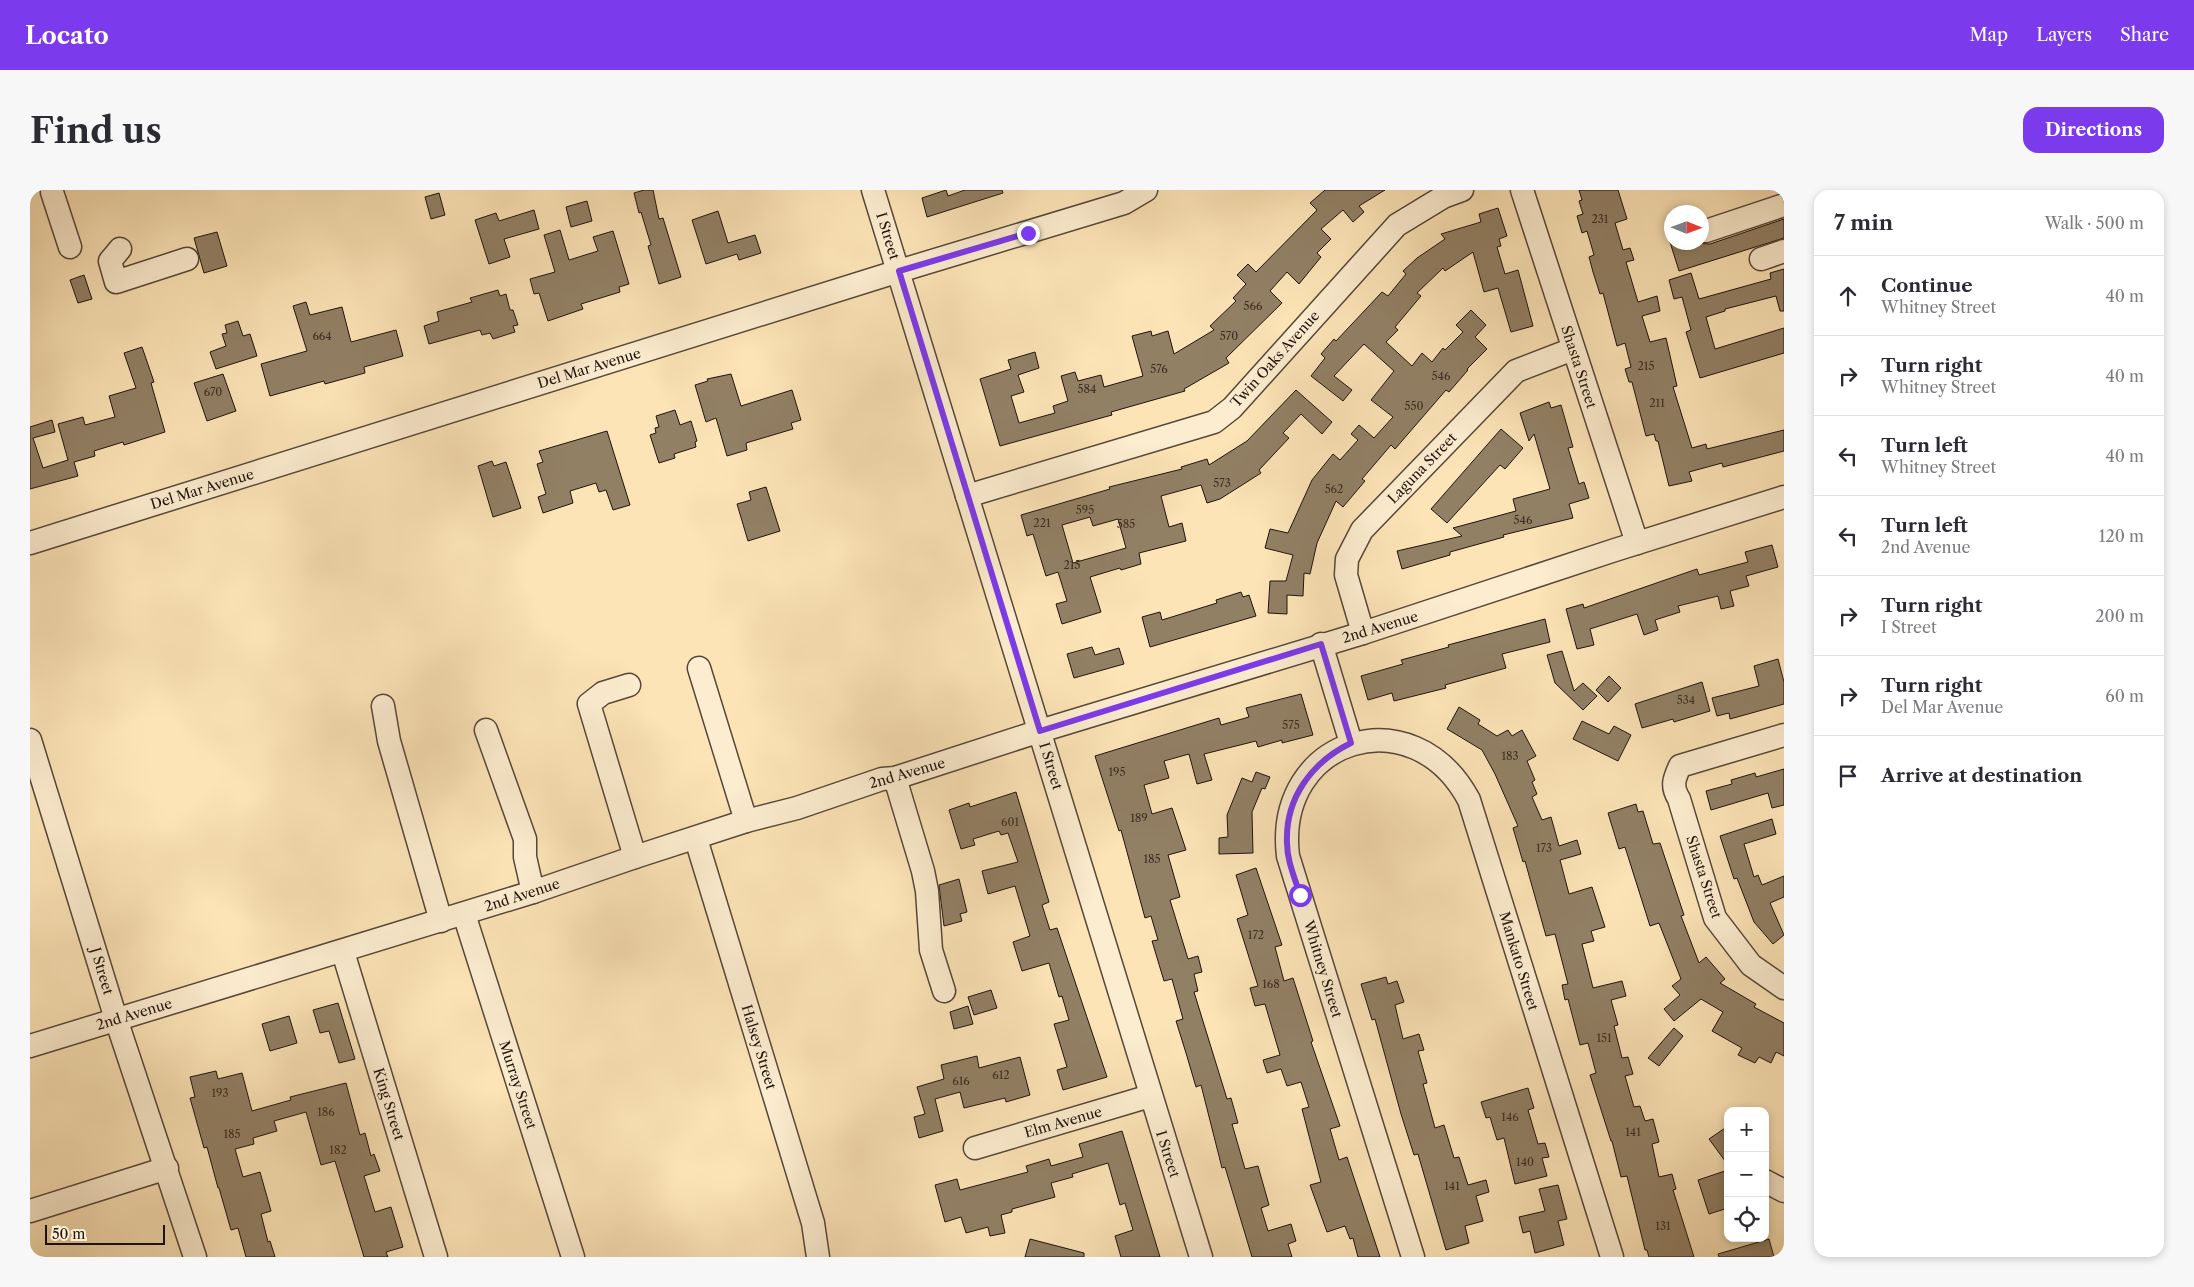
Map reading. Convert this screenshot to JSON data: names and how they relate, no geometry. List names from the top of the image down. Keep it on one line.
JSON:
{"streets":{"street":["I Street","Twin Oaks Avenue","Shasta Street","Del Mar Avenue","Laguna Street","2nd Avenue","Mankato Street","Whitney Street","J Street","Halsey Street","Murray Street","King Street","Elm Avenue"]},"crossings":[["I Street","Twin Oaks Avenue"],["I Street","Del Mar Avenue"],["I Street","2nd Avenue"],["I Street","Elm Avenue"],["Shasta Street","Laguna Street"],["Shasta Street","2nd Avenue"],["Laguna Street","2nd Avenue"],["2nd Avenue","J Street"],["2nd Avenue","Halsey Street"],["2nd Avenue","Murray Street"],["2nd Avenue","King Street"],["Mankato Street","Whitney Street"]],"house_numbers":["231","566","664","570","215","576","546","584","670","211","550","573","562","595","546","221","585","215","534","575","183","195","189","601","173","185","172","168","151","612","616","193","186","146","141","185","182","140","141","131"],"scale_bar":"50 m","north":"right","page":{"header":"Locato","nav":["Map","Layers","Share"],"buttons":"Directions","title":"Find us","heading":["7 min","Walk · 500 m"],"list":[["Continue","Whitney Street","40 m"],["Turn right","Whitney Street","40 m"],["Turn left","Whitney Street","40 m"],["Turn left","2nd Avenue","120 m"],["Turn right","I Street","200 m"],["Turn right","Del Mar Avenue","60 m"],"Arrive at destination"],"map_buttons":["+","−"],"scale":"50 m"}}
